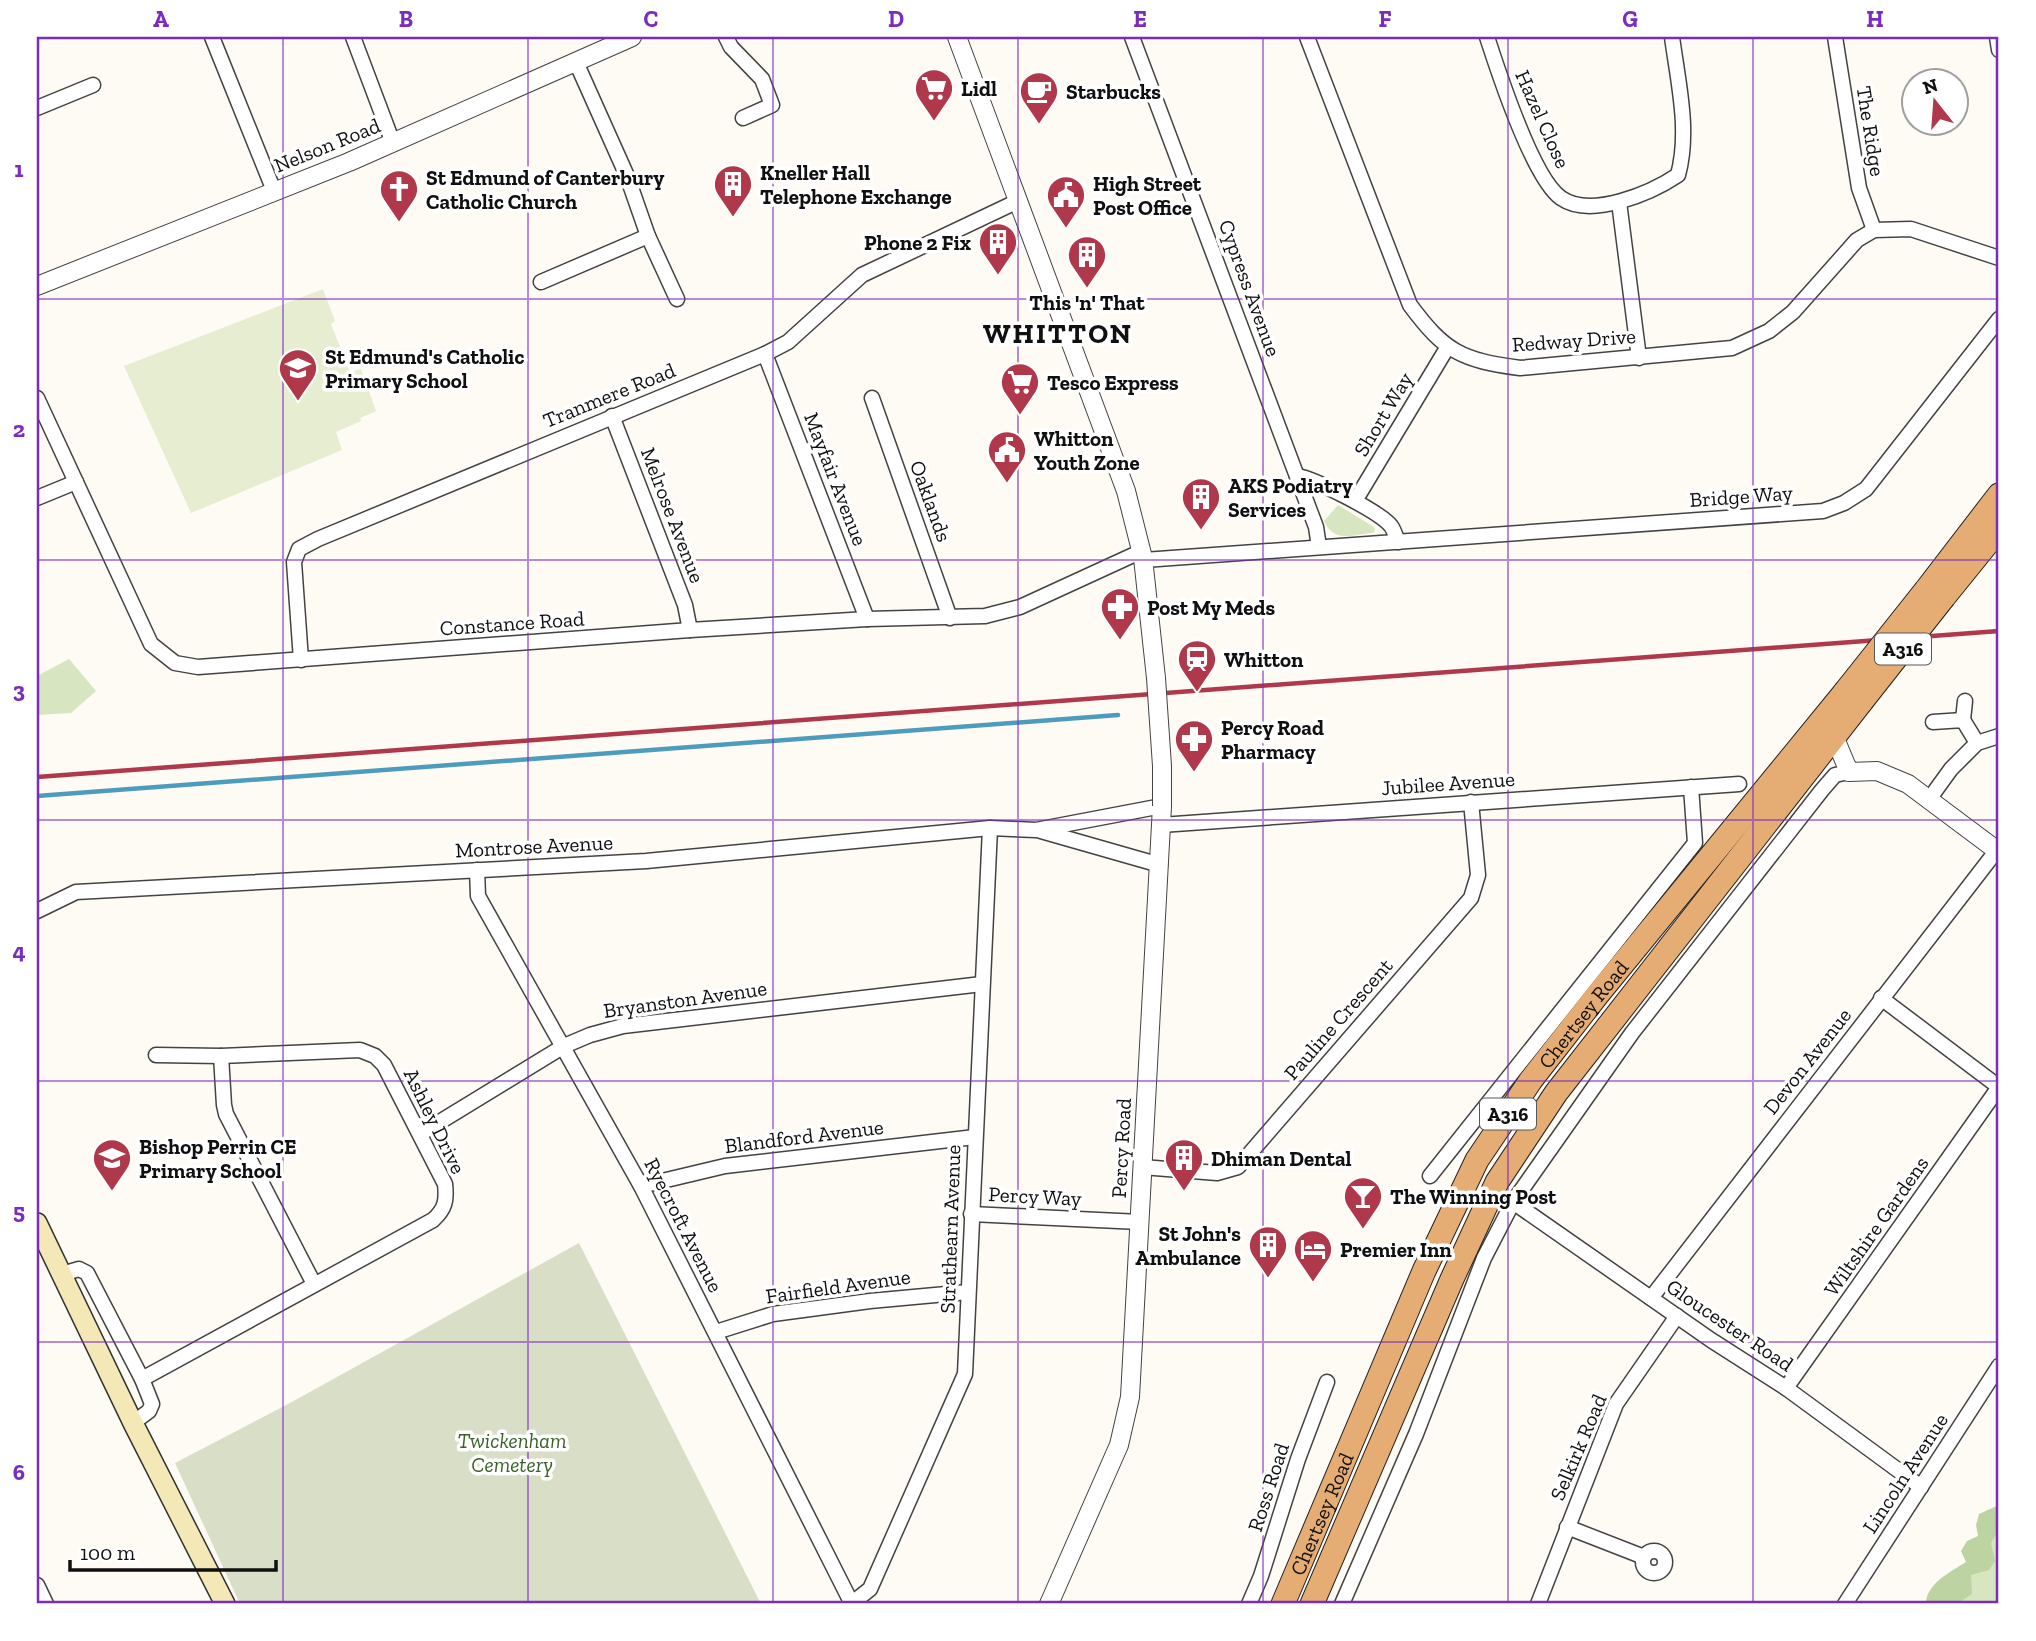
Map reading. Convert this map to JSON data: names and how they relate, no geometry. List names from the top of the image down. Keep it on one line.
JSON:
{"streets":{"highway":["A316","Chertsey Road"],"street":["Hazel Close","The Ridge","Nelson Road","Cypress Avenue","Redway Drive","Tranmere Road","Short Way","Mayfair Avenue","Bridge Way","Oaklands","Melrose Avenue","Constance Road","Jubilee Avenue","Montrose Avenue","Bryanston Avenue","Pauline Crescent","Devon Avenue","Ashley Drive","Blandford Avenue","Percy Road","Percy Way","Ryecroft Avenue","Wiltshire Gardens","Strathearn Avenue","Fairfield Avenue","Gloucester Road","Selkirk Road","Lincoln Avenue","Ross Road"]},"crossings":[["The Ridge","Redway Drive"],["Cypress Avenue","Bridge Way"],["Redway Drive","Short Way"],["Tranmere Road","Mayfair Avenue"],["Tranmere Road","Melrose Avenue"],["Tranmere Road","Constance Road"],["Tranmere Road","Percy Road"],["Mayfair Avenue","Constance Road"],["Bridge Way","Constance Road"],["Bridge Way","Percy Road"],["Oaklands","Constance Road"],["Melrose Avenue","Constance Road"],["Constance Road","Percy Road"],["Jubilee Avenue","Chertsey Road"],["Jubilee Avenue","Pauline Crescent"],["Jubilee Avenue","Percy Road"],["Montrose Avenue","Percy Road"],["Montrose Avenue","Ryecroft Avenue"],["Montrose Avenue","Strathearn Avenue"],["Bryanston Avenue","Ashley Drive"],["Bryanston Avenue","Ryecroft Avenue"],["Bryanston Avenue","Strathearn Avenue"],["Chertsey Road","Gloucester Road"],["Pauline Crescent","Percy Road"],["Devon Avenue","Gloucester Road"],["Blandford Avenue","Ryecroft Avenue"],["Blandford Avenue","Strathearn Avenue"],["Percy Road","Percy Way"],["Percy Way","Strathearn Avenue"],["Ryecroft Avenue","Strathearn Avenue"],["Ryecroft Avenue","Fairfield Avenue"],["Wiltshire Gardens","Gloucester Road"],["Strathearn Avenue","Fairfield Avenue"],["Gloucester Road","Selkirk Road"],["Gloucester Road","Lincoln Avenue"]],"districts":["WHITTON"],"parks":["Twickenham Cemetery"],"places":{"supermarket":["Lidl","Tesco Express"],"cafe":["Starbucks"],"building":["Kneller Hall Telephone Exchange","Phone 2 Fix","This 'n' That","AKS Podiatry Services","Dhiman Dental","St John's Ambulance"],"church":["St Edmund of Canterbury Catholic Church"],"public building":["High Street Post Office","Whitton Youth Zone"],"school or university":["St Edmund's Catholic Primary School","Bishop Perrin CE Primary School"],"pharmacy":["Post My Meds","Percy Road Pharmacy"],"station":["Whitton"],"bar":["The Winning Post"],"hotel":["Premier Inn"]},"scale_bar":"100 m","north":"top","grid":{"columns":["A","B","C","D","E","F","G","H"],"rows":["1","2","3","4","5","6"]}}
